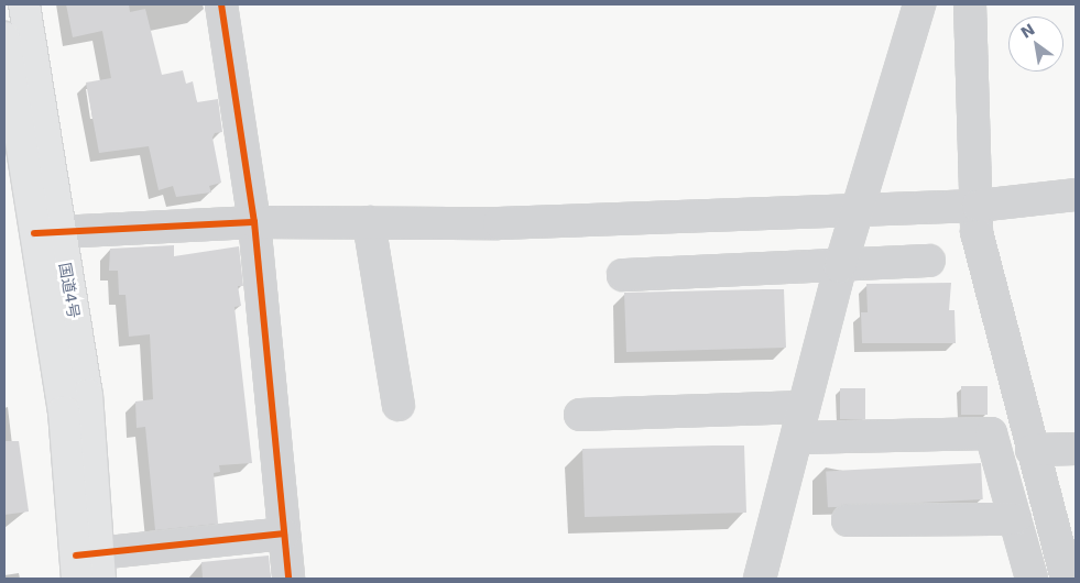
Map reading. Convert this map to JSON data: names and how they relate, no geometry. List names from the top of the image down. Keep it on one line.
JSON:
{"streets":{"highway":["国道4号"]},"north":"top left"}
